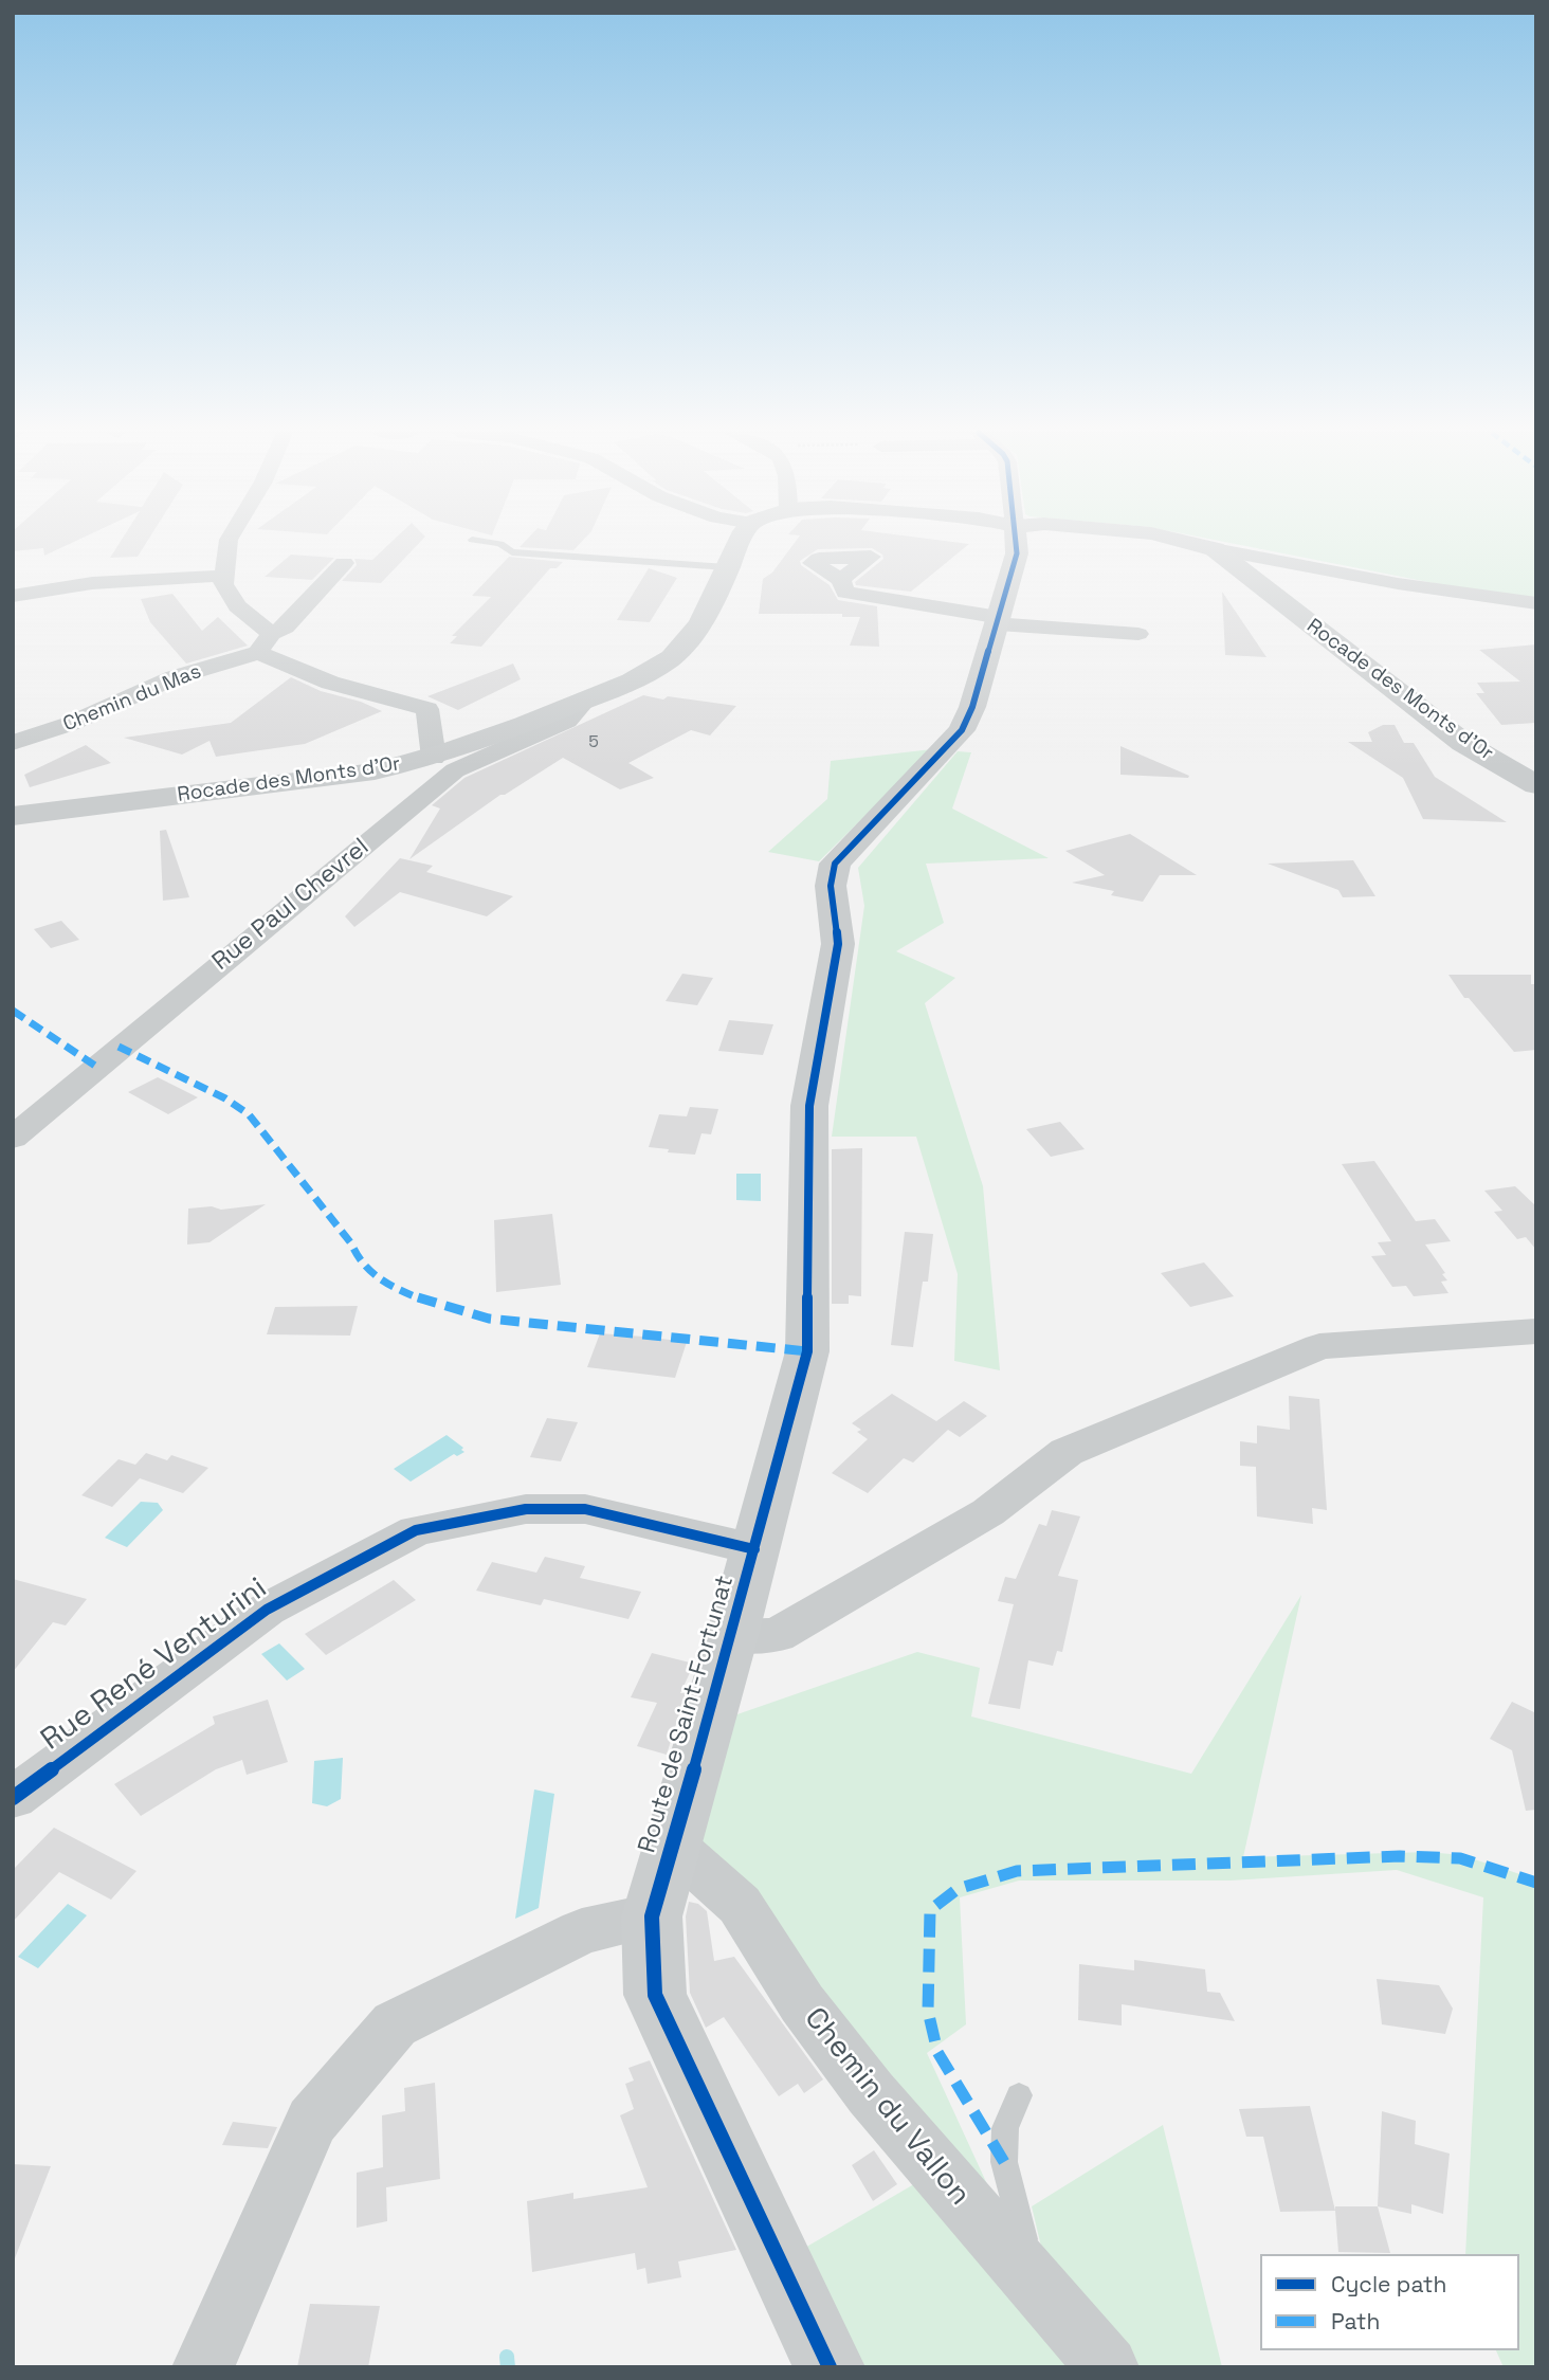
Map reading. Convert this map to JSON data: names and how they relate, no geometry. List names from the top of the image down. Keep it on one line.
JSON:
{"streets":{"street":["Rocade des Monts d'Or","Chemin du Mas","Rue Paul Chevrel","Rue René Venturini","Route de Saint-Fortunat","Chemin du Vallon"]},"crossings":[["Rocade des Monts d'Or","Rue Paul Chevrel"],["Rue René Venturini","Route de Saint-Fortunat"],["Route de Saint-Fortunat","Chemin du Vallon"]],"house_numbers":["5"],"legend":["Cycle path","Path"]}
